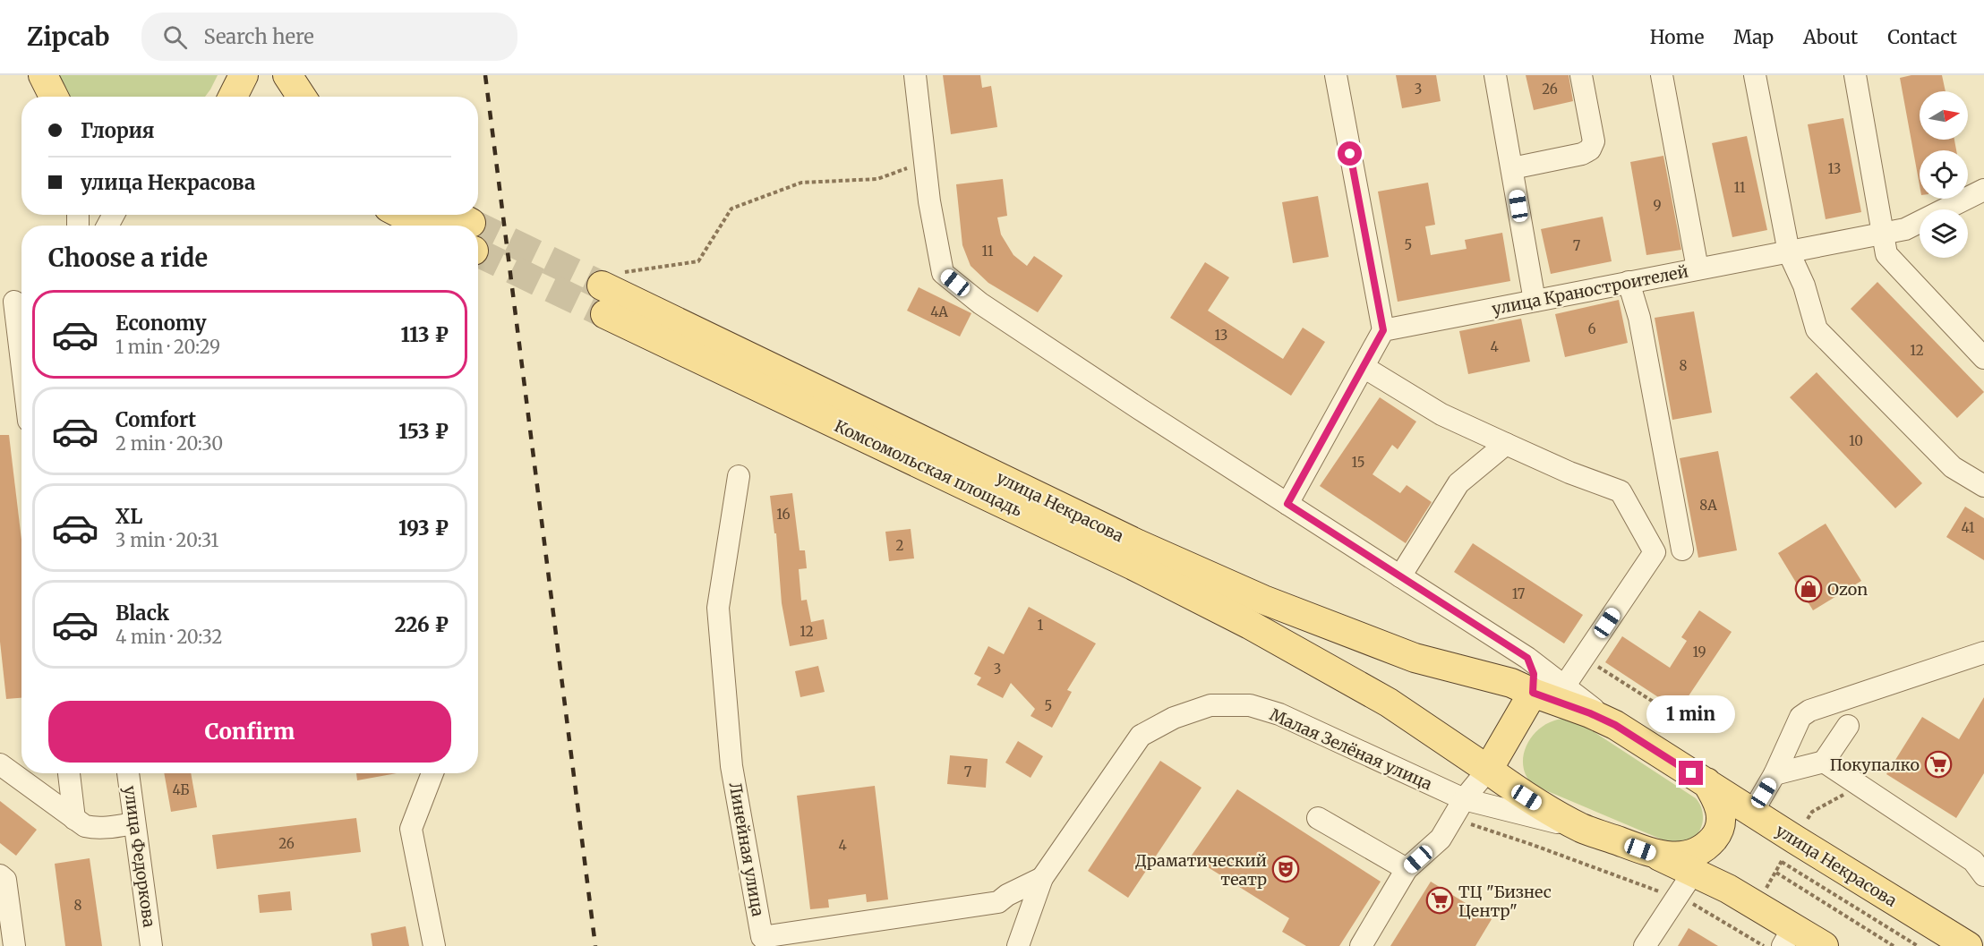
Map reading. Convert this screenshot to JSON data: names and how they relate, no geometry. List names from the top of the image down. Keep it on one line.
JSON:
{"streets":{"main road":["Комсомольская площадь","улица Некрасова"],"street":["улица Краностроителей","Малая Зелёная улица","Линейная улица","улица Федоркова"]},"crossings":[["Комсомольская площадь","улица Некрасова"],["улица Некрасова","Малая Зелёная улица"],["Малая Зелёная улица","Линейная улица"]],"places":{"shop":["Ozon"],"supermarket":["Покупалко","ТЦ \"Бизнес Центр\""],"theatre":["Драматический театр"]},"house_numbers":["3","26","13","11","9","5","7","11","4А","6","13","4","12","8","10","15","8А","16","41","2","17","1","12","19","3","5","7","4Б","26","4","8"],"north":"right","page":{"header":"Zipcab","search":"Search here","nav":["Home","Map","About","Contact"],"banner":["Глория","улица Некрасова"],"heading":"Choose a ride","list":[{"name":"Economy","note":"1 min · 20:29","value":"113 ₽"},{"name":"Comfort","note":"2 min · 20:30","value":"153 ₽"},{"name":"XL","note":"3 min · 20:31","value":"193 ₽"},{"name":"Black","note":"4 min · 20:32","value":"226 ₽"}],"buttons":"Confirm","bubble":"1 min"}}
